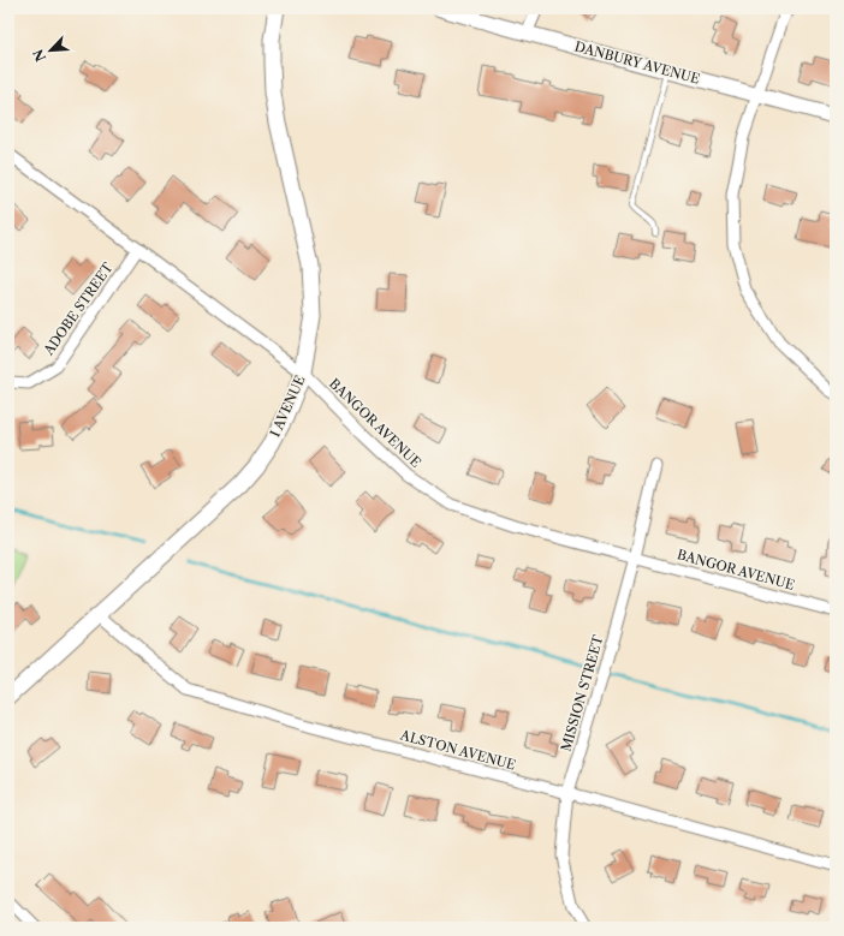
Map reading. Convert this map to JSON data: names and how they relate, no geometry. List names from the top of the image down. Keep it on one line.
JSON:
{"streets":{"main road":["I AVENUE"],"street":["DANBURY AVENUE","ADOBE STREET","BANGOR AVENUE","MISSION STREET","ALSTON AVENUE"]},"crossings":[["ADOBE STREET","BANGOR AVENUE"],["I AVENUE","BANGOR AVENUE"],["I AVENUE","ALSTON AVENUE"],["BANGOR AVENUE","MISSION STREET"],["MISSION STREET","ALSTON AVENUE"]],"north":"bottom left"}
